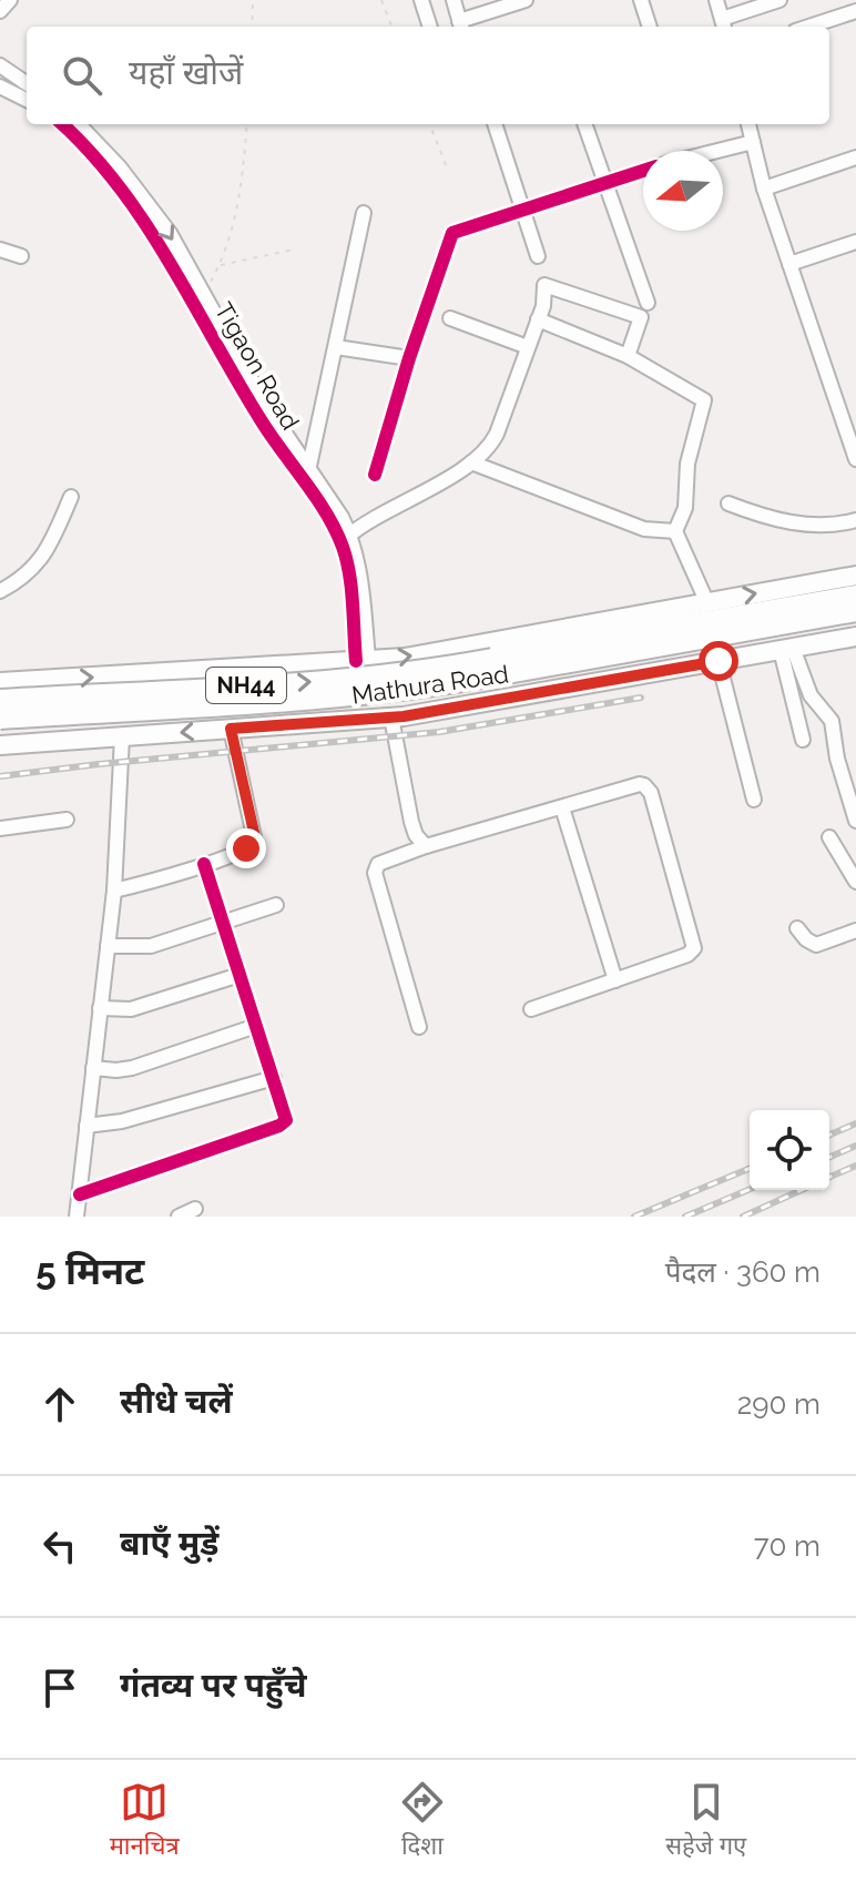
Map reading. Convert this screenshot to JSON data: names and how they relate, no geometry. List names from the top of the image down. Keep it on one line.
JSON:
{"streets":{"highway":["Mathura Road","NH44"],"street":["Tigaon Road"]},"north":"left","page":{"search":"यहाँ खोजें","heading":["5 मिनट","पैदल · 360 m"],"list":[["सीधे चलें","290 m"],["बाएँ मुड़ें","70 m"],"गंतव्य पर पहुँचे"],"nav":["मानचित्र","दिशा","सहेजे गए"]}}
